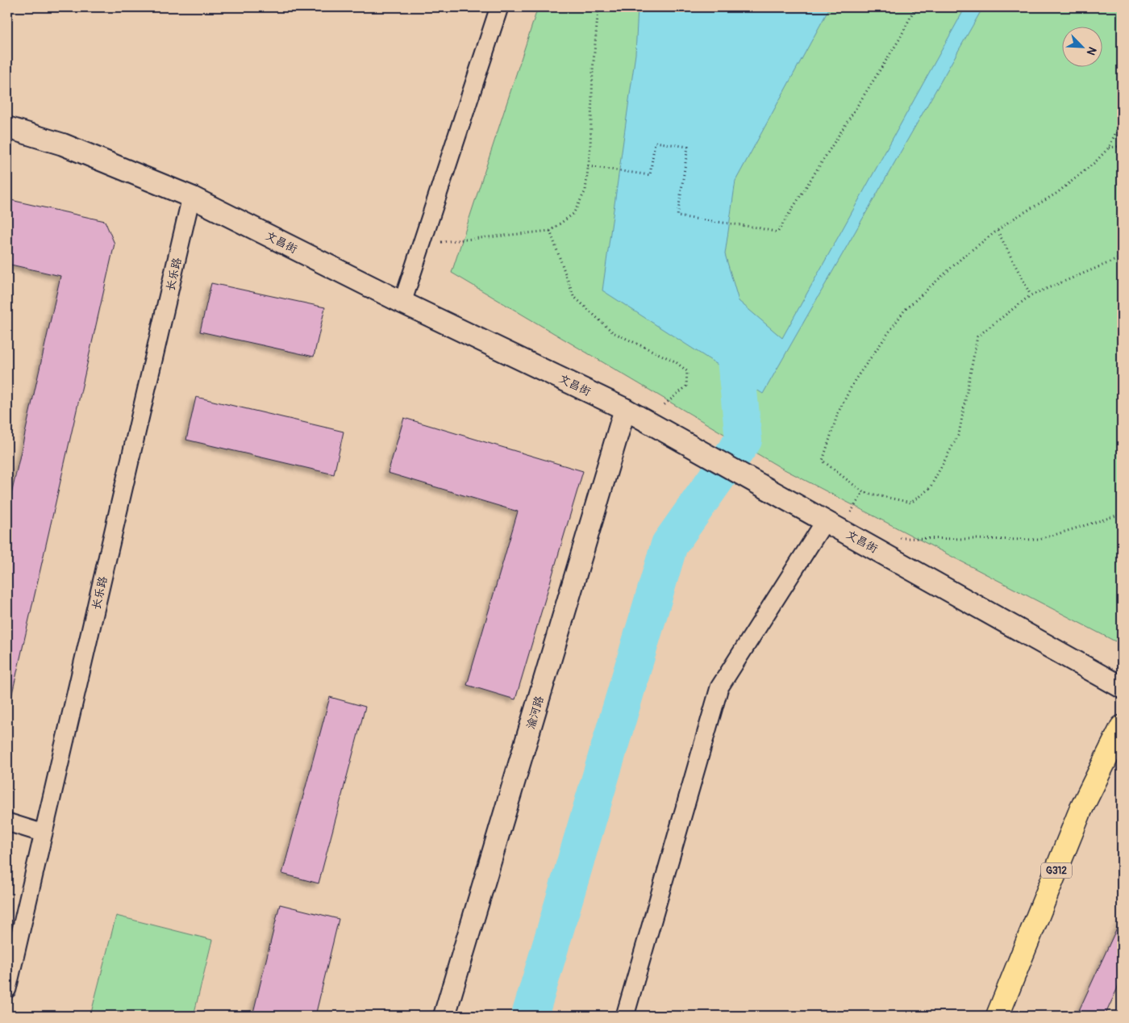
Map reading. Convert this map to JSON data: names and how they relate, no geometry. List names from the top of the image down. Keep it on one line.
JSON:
{"streets":{"highway":["G312"],"street":["文昌街","长乐路","渝河路"]},"crossings":[["文昌街","长乐路"],["文昌街","渝河路"]],"north":"bottom right"}
